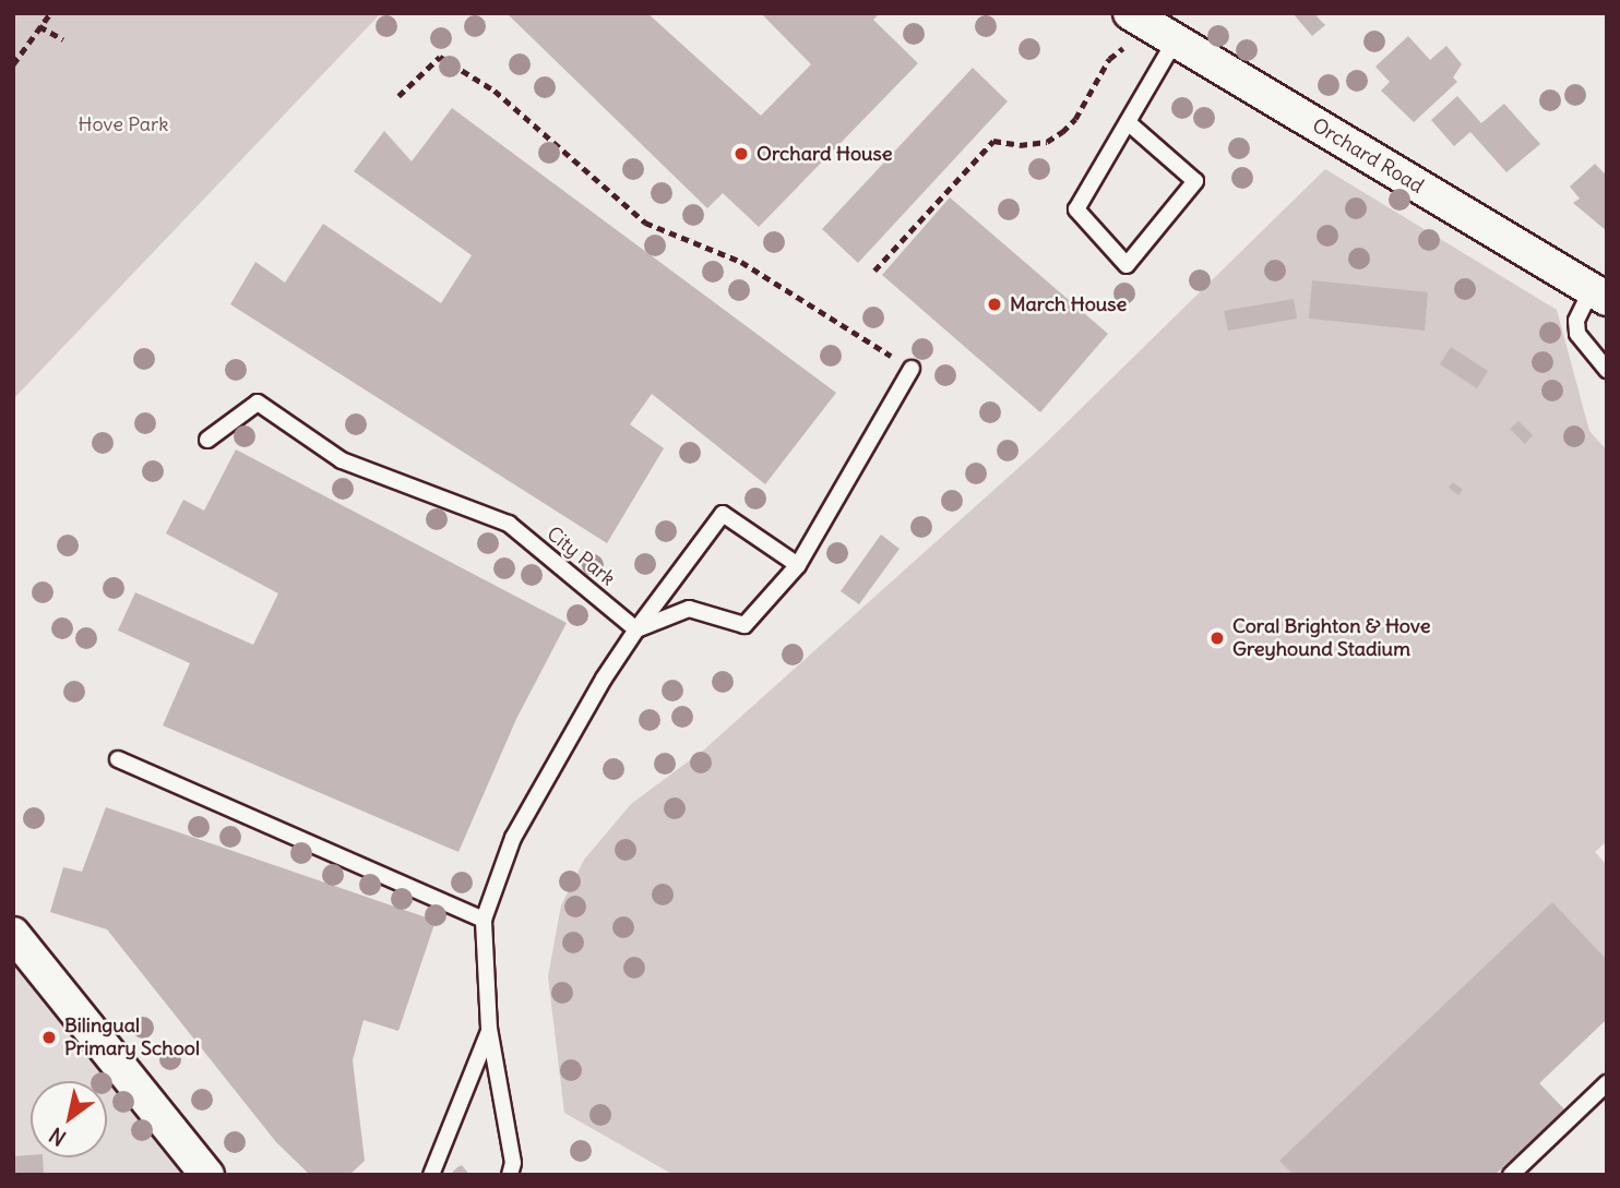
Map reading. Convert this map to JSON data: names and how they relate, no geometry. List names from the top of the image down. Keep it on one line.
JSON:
{"streets":{"street":["Orchard Road"],"lane":["City Park"]},"parks":["Hove Park"],"places":["Orchard House","March House","Coral Brighton & Hove Greyhound Stadium","Bilingual Primary School"],"north":"bottom left"}
